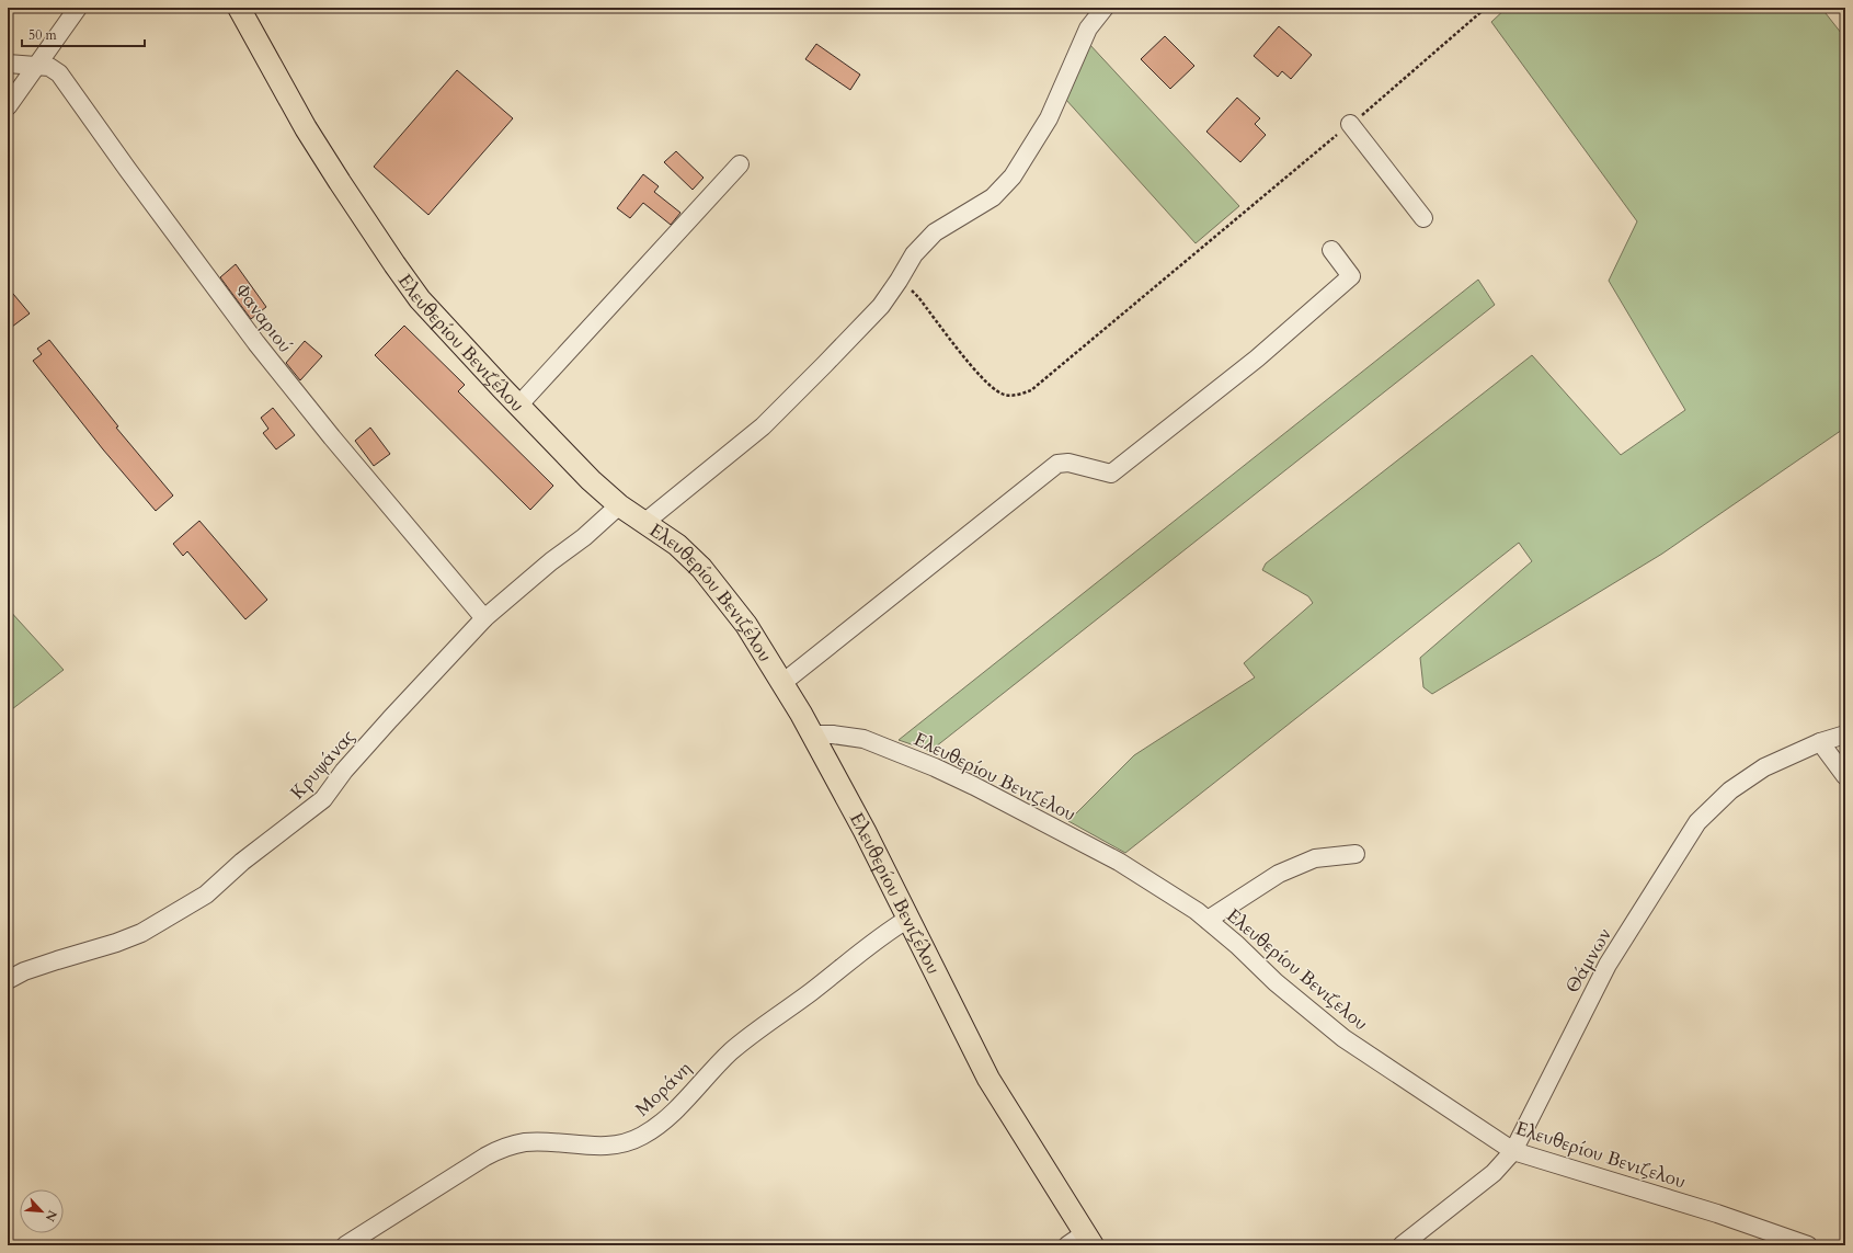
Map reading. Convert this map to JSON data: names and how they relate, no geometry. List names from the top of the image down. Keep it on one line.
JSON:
{"streets":{"main road":["Ελευθερίου Βενιζέλου"],"street":["Φαναριού","Κρυψάνας","Ελευθερίου Βενιζελου","Θάμνων","Μοράνη"]},"crossings":[["Φαναριού","Κρυψάνας"],["Ελευθερίου Βενιζέλου","Κρυψάνας"],["Ελευθερίου Βενιζέλου","Ελευθερίου Βενιζελου"],["Ελευθερίου Βενιζέλου","Μοράνη"],["Ελευθερίου Βενιζελου","Θάμνων"]],"scale_bar":"50 m","north":"bottom right"}
